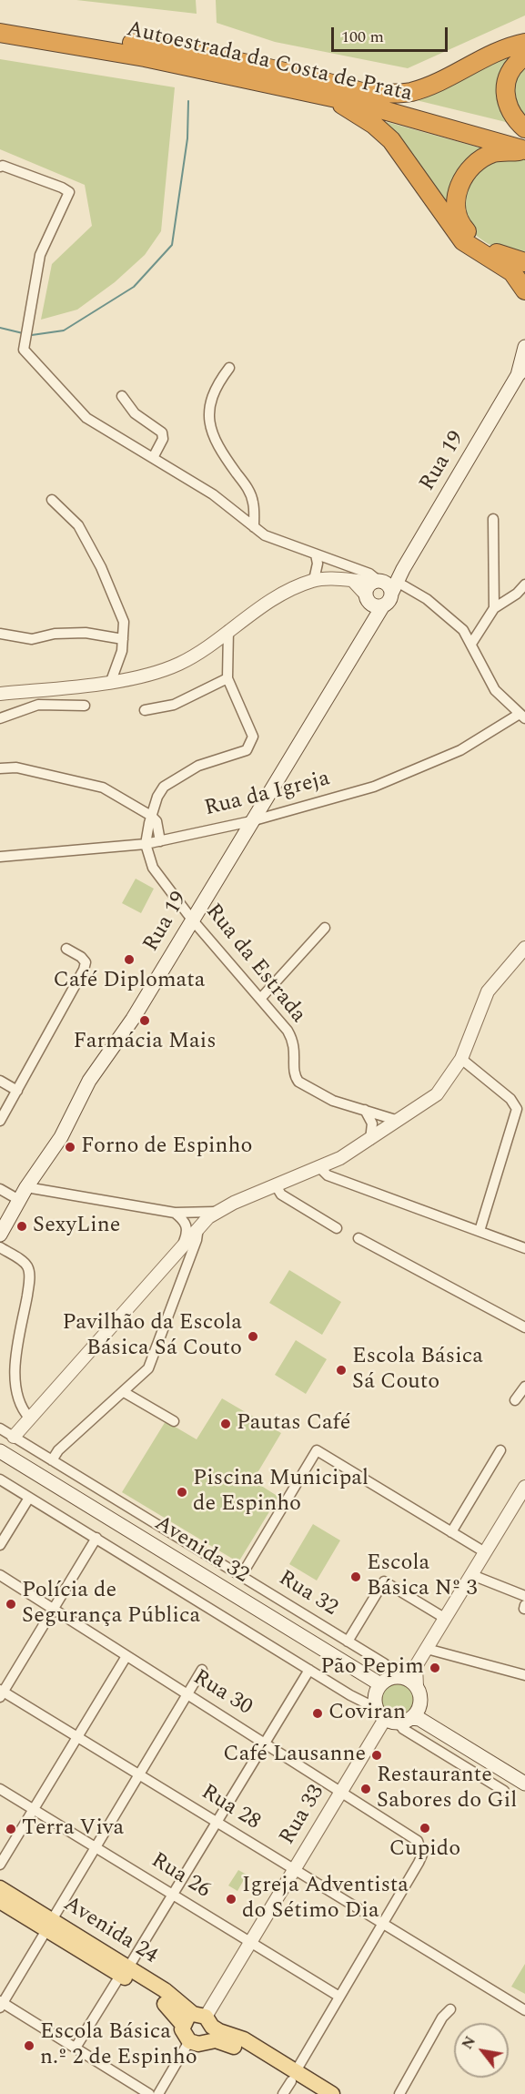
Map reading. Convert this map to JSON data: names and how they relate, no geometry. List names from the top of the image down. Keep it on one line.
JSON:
{"streets":{"highway":["Autoestrada da Costa de Prata"],"main road":["Rua 19","Avenida 32","Avenida 24"],"street":["Rua da Igreja","Rua da Estrada","Rua 32","Rua 30","Rua 28","Rua 33","Rua 26"]},"crossings":[["Rua 19","Rua da Igreja"],["Rua 19","Rua da Estrada"],["Rua da Igreja","Rua da Estrada"],["Rua 30","Rua 28"],["Rua 30","Rua 33"],["Rua 28","Rua 33"],["Rua 33","Rua 26"],["Rua 33","Avenida 24"]],"places":["Café Diplomata","Farmácia Mais","Forno de Espinho","SexyLine","Pavilhão da Escola Básica Sá Couto","Escola Básica Sá Couto","Pautas Café","Piscina Municipal de Espinho","Escola Básica Nº 3","Polícia de Segurança Pública","Pão Pepim","Coviran","Café Lausanne","Restaurante Sabores do Gil","Cupido","Terra Viva","Igreja Adventista do Sétimo Dia","Escola Básica n.º 2 de Espinho"],"scale_bar":"100 m","north":"top left"}
